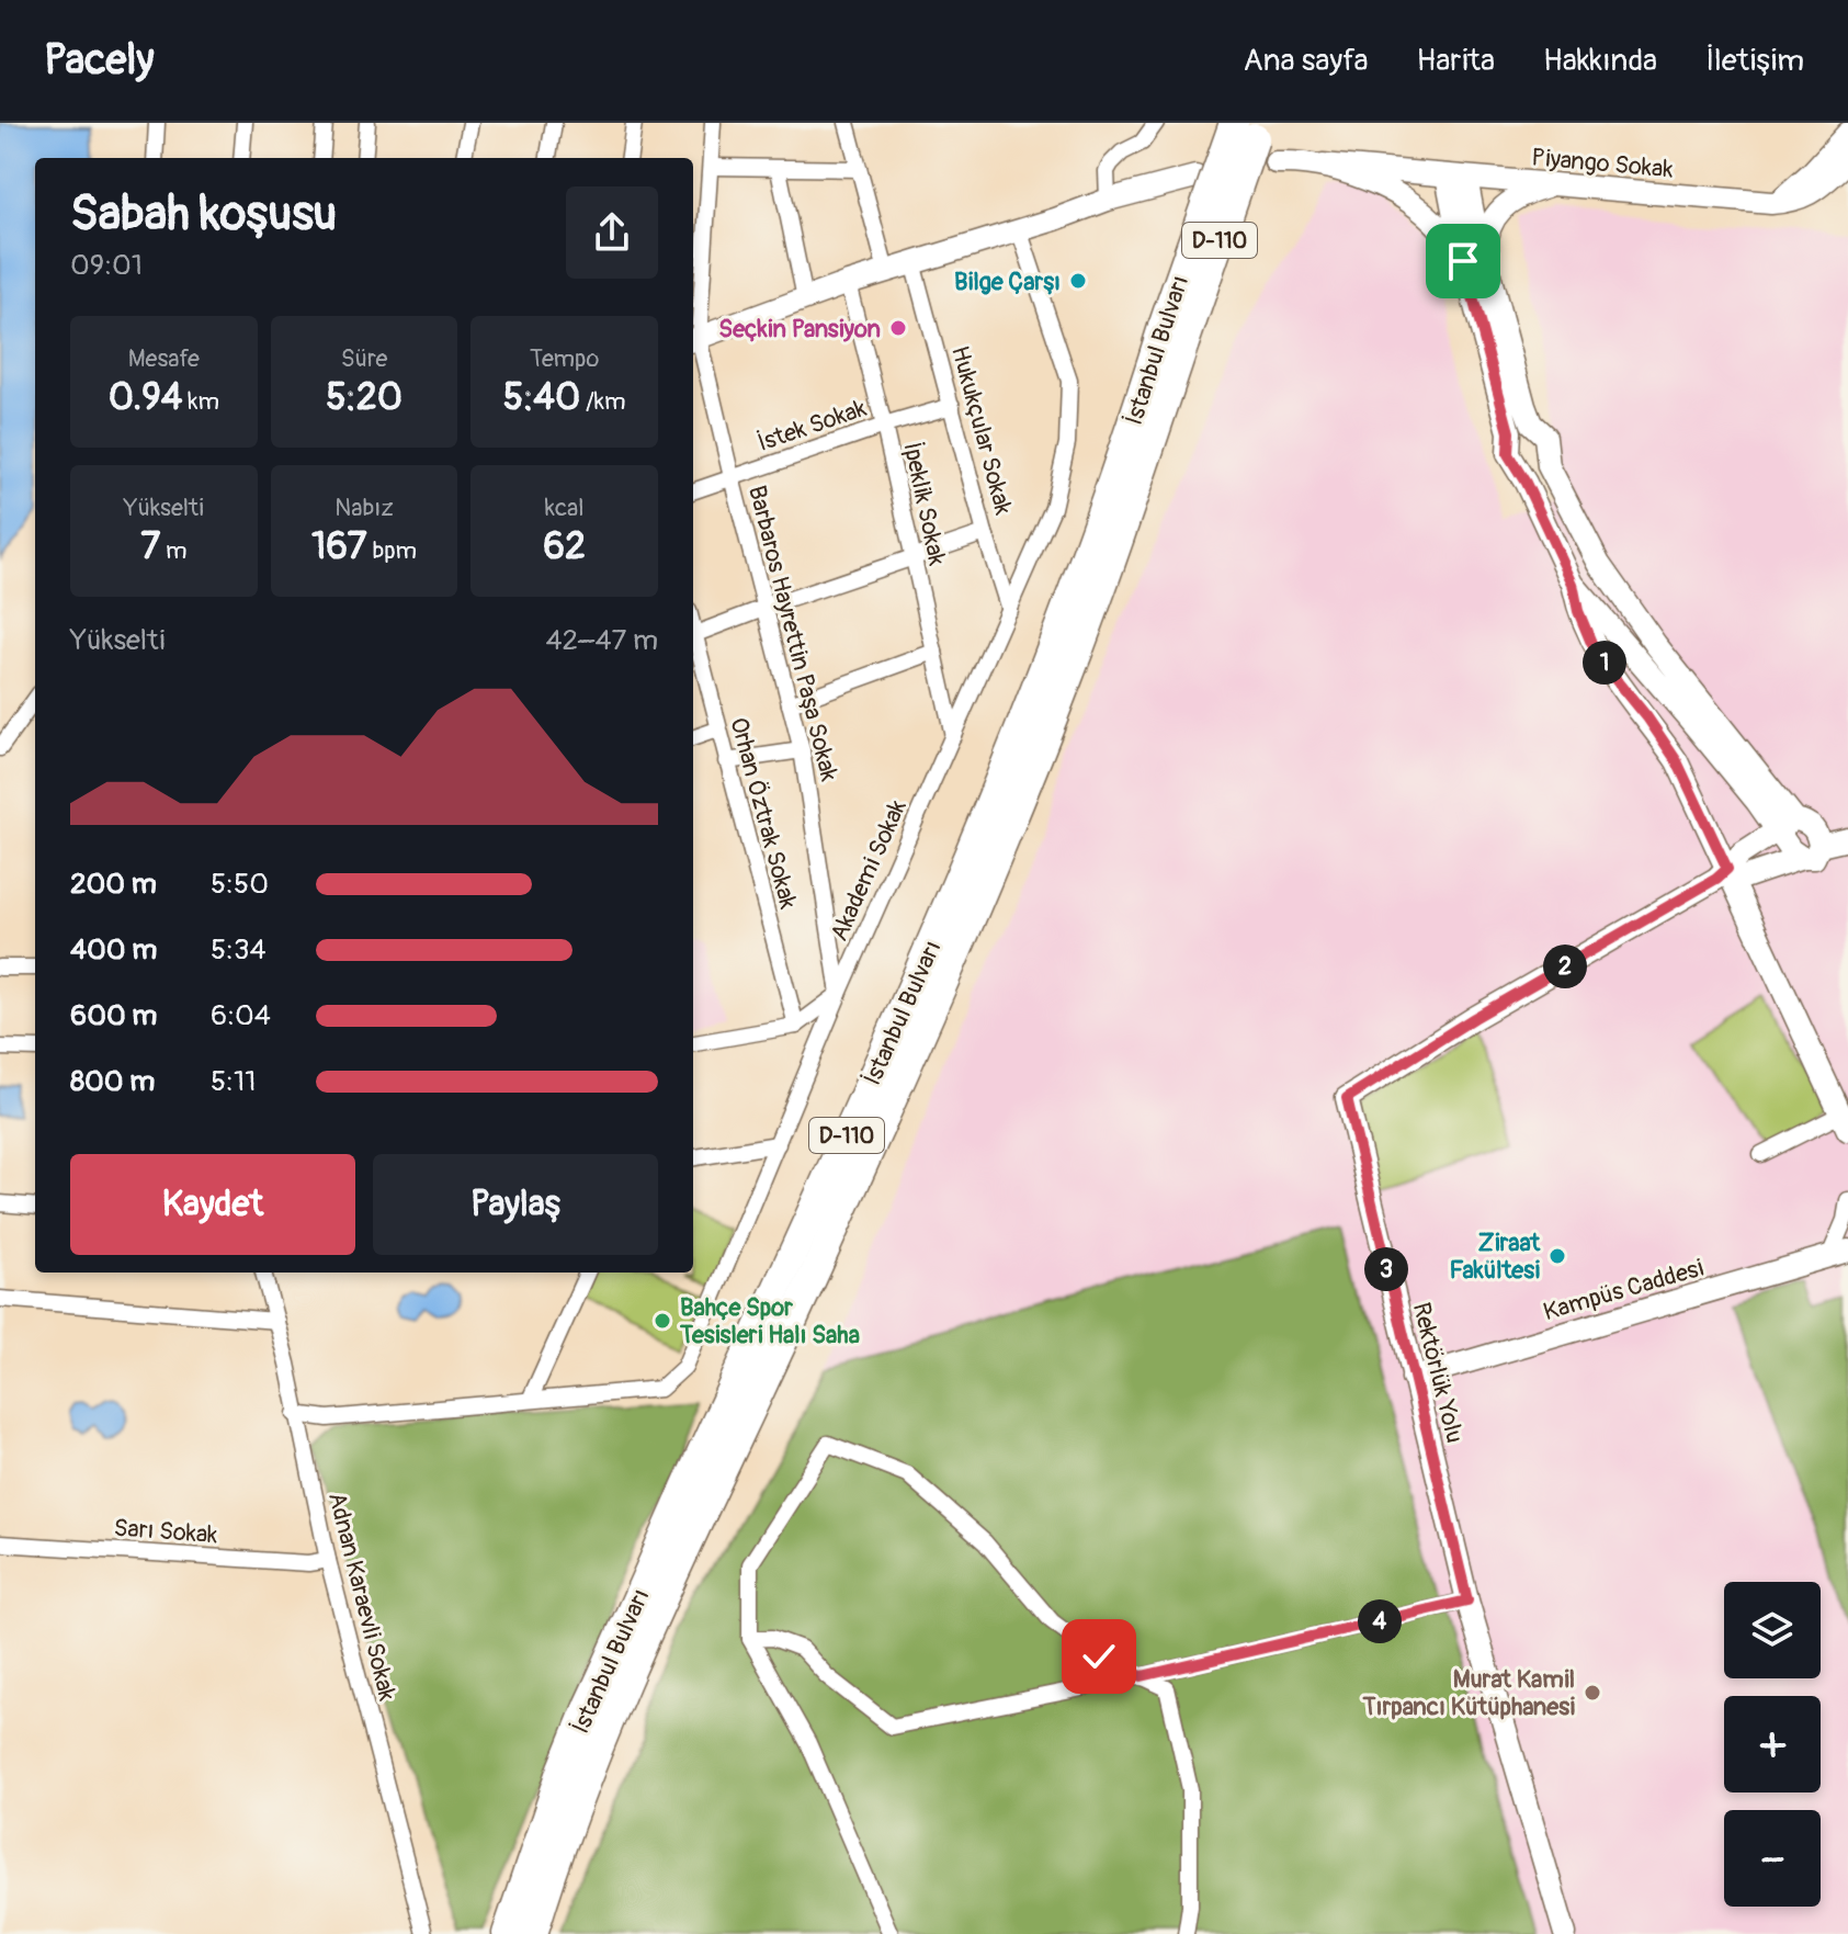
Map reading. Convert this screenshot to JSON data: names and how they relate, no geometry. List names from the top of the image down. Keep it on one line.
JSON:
{"streets":{"highway":["D-110","İstanbul Bulvarı"],"street":["Piyango Sokak","İstek Sokak","Hukukçular Sokak","İpeklik Sokak","Barbaros Hayrettin Paşa Sokak","Orhan Öztrak Sokak","Akademi Sokak","Kampüs Caddesi","Rektörlük Yolu","Sarı Sokak","Adnan Karaevli Sokak"]},"crossings":[["İstek Sokak","Hukukçular Sokak"],["İstek Sokak","İpeklik Sokak"],["İstek Sokak","Barbaros Hayrettin Paşa Sokak"],["Hukukçular Sokak","Akademi Sokak"],["İpeklik Sokak","Akademi Sokak"],["Barbaros Hayrettin Paşa Sokak","Akademi Sokak"],["Kampüs Caddesi","Rektörlük Yolu"],["Sarı Sokak","Adnan Karaevli Sokak"]],"places":["Bilge Çarşı","Seçkin Pansiyon","Ziraat Fakültesi","Bahçe Spor Tesisleri Halı Saha","Murat Kamil Tırpancı Kütüphanesi"],"page":{"header":"Pacely","nav":["Ana sayfa","Harita","Hakkında","İletişim"],"heading":["Sabah koşusu","09:01"],"stats":[["Mesafe","0.94 km"],["Süre","5:20"],["Tempo","5:40 /km"],["Yükselti","7 m"],["Nabız","167 bpm"],["kcal","62"]],"chart":["Yükselti","42–47 m"],"pins":["1","2","3","4"],"list":[{"name":"200 m","note":"5:50"},{"name":"400 m","note":"5:34"},{"name":"600 m","note":"6:04"},{"name":"800 m","note":"5:11"}],"buttons":["Kaydet","Paylaş"],"map_buttons":["+","−"]}}
